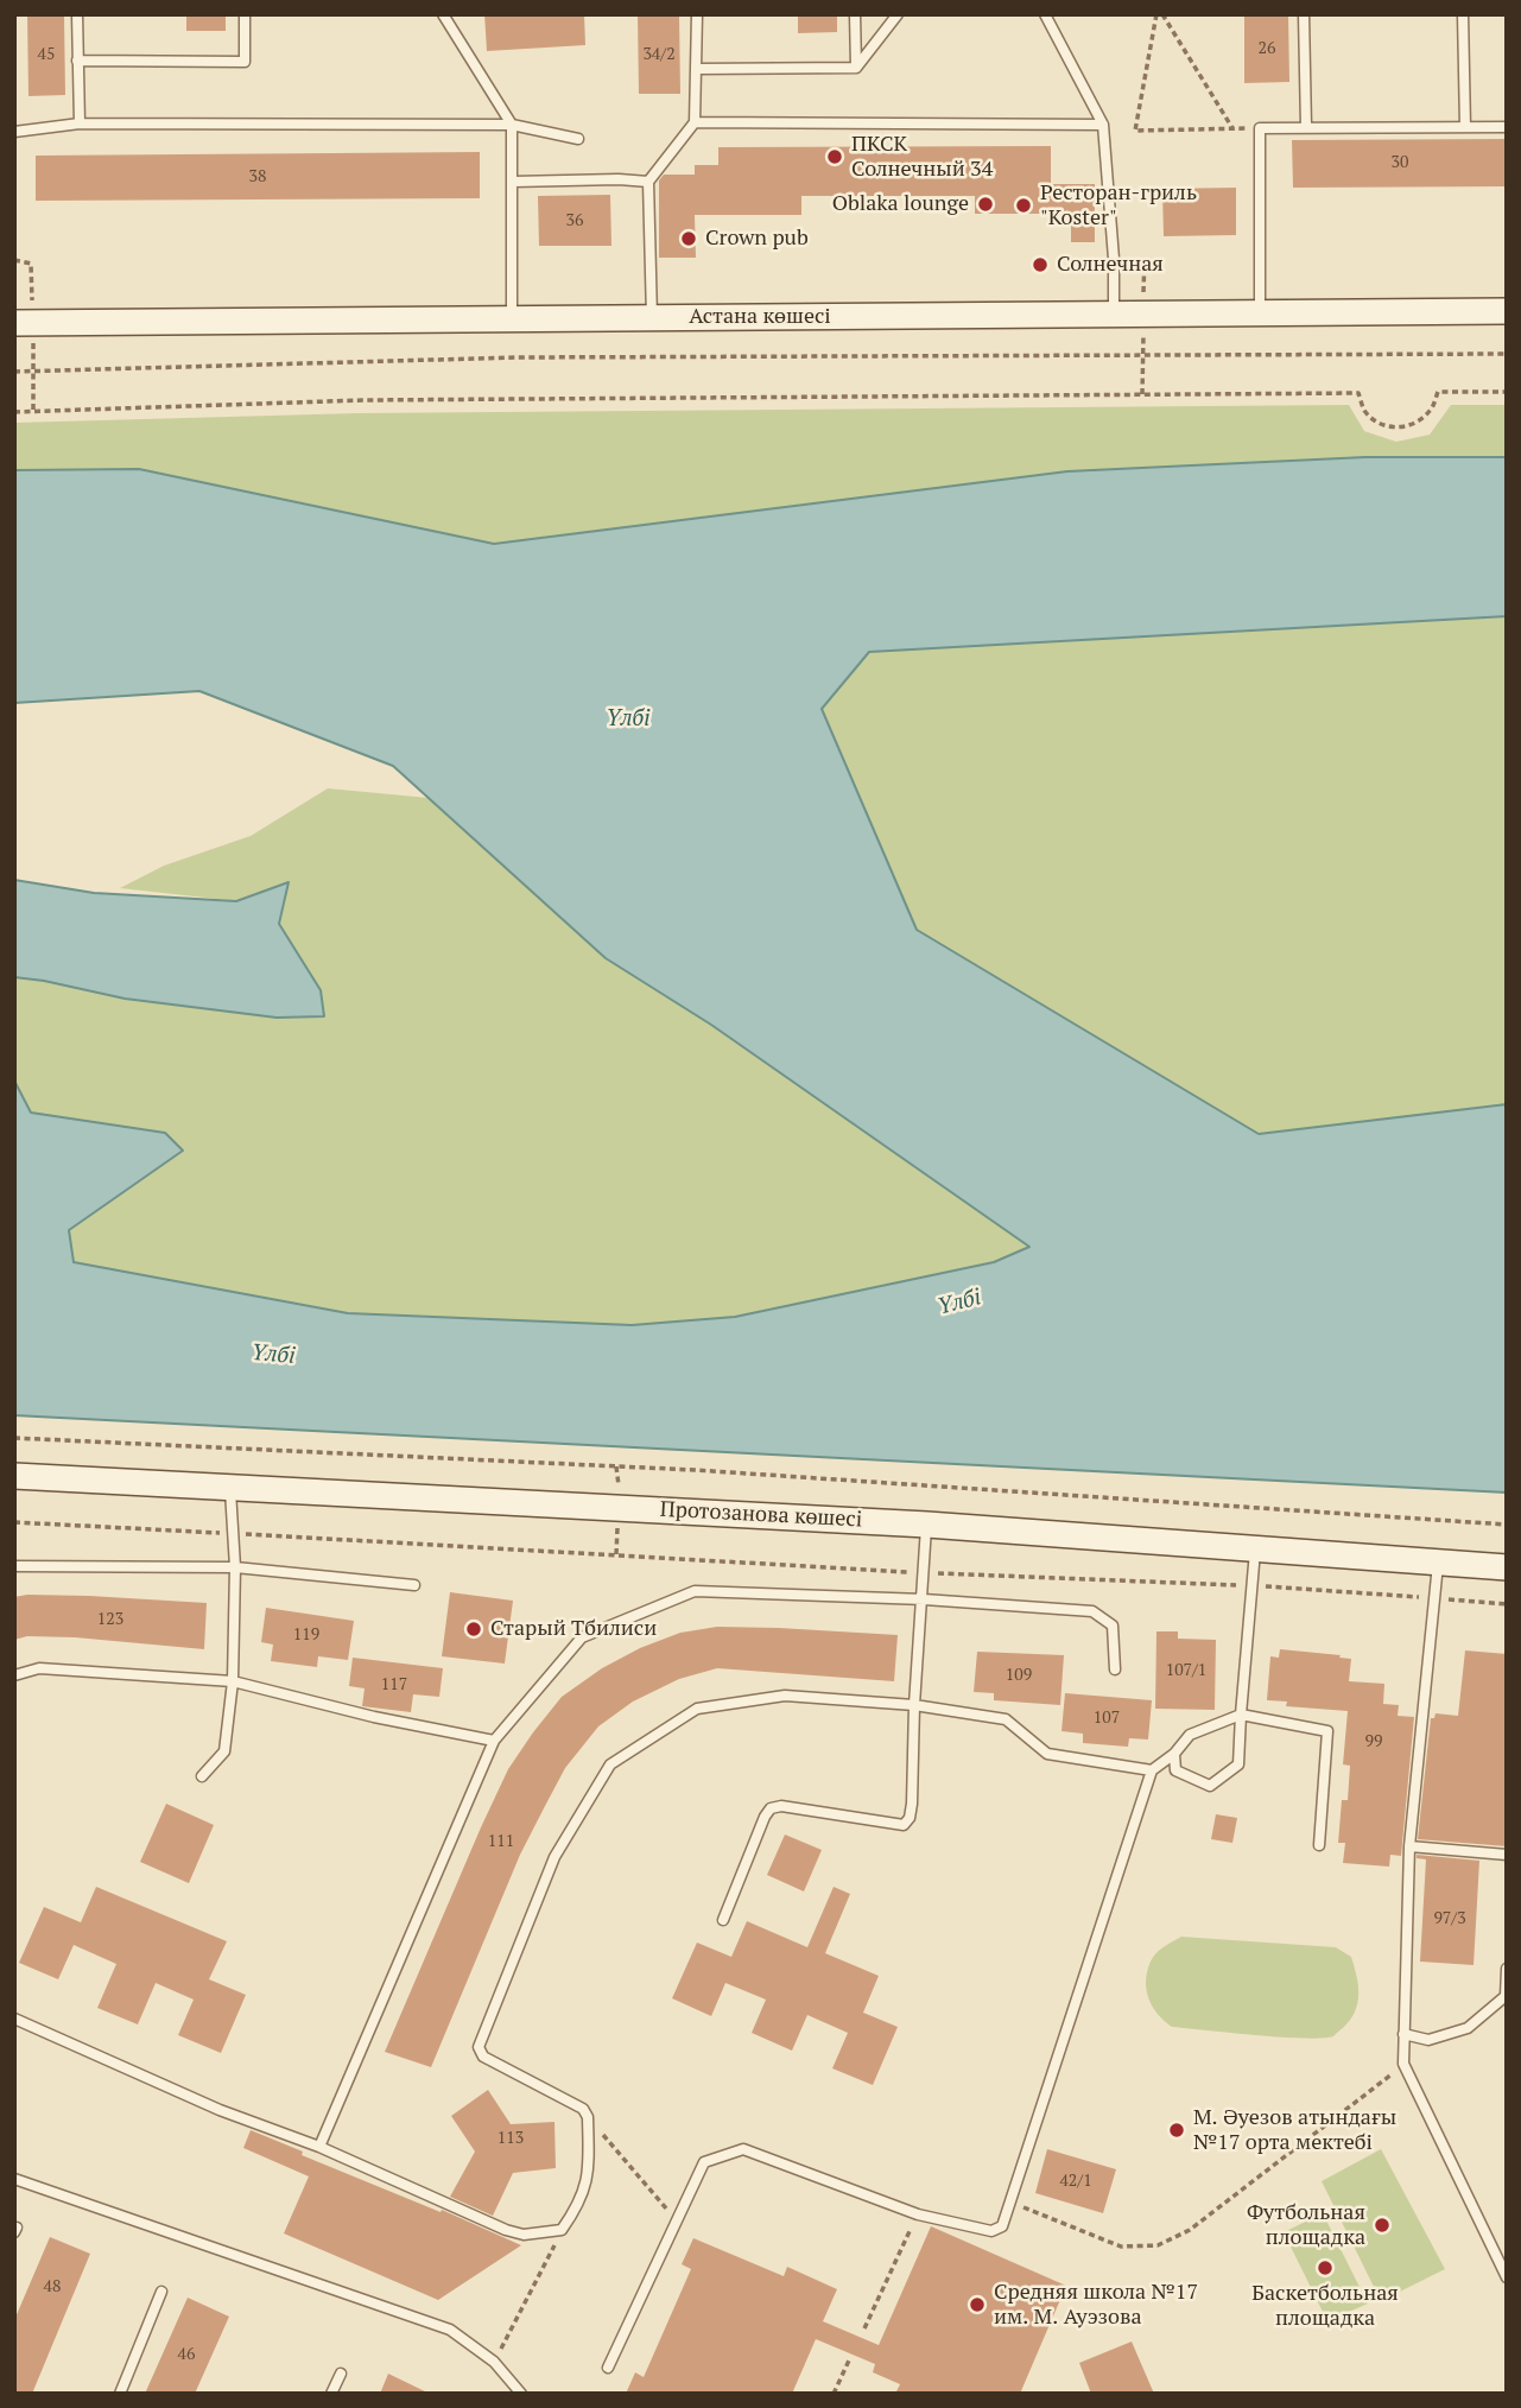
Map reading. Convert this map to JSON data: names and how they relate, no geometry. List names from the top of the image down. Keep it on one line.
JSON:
{"streets":{"street":["Астана көшесі","Протозанова көшесі"]},"water":["Үлбі"],"places":["ПКСК Солнечный 34","Oblaka lounge","Ресторан-гриль \"Koster\"","Crown pub","Солнечная","Старый Тбилиси","М. Әуезов атындағы №17 орта мектебі","Футбольная площадка","Баскетбольная площадка","Средняя школа №17 им. М. Ауэзова"],"house_numbers":["26","45","34/2","30","38","36","123","119","107/1","109","117","107","99","111","97/3","113","42/1","48","46"]}
